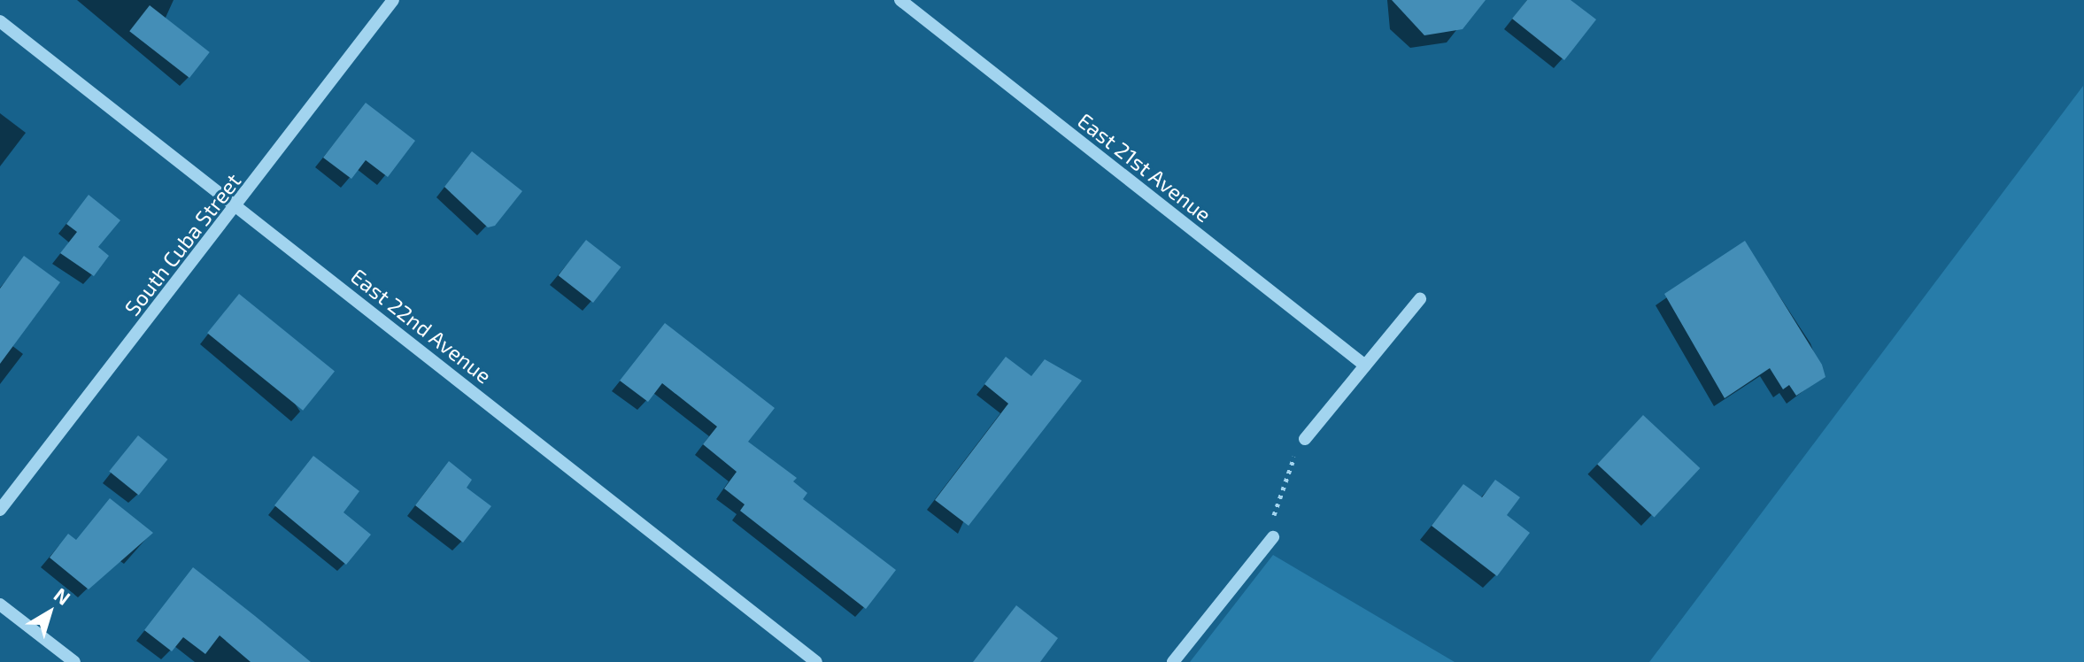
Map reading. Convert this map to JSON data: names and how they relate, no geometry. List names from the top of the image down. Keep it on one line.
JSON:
{"streets":{"street":["East 21st Avenue","South Cuba Street","East 22nd Avenue"]},"crossings":[["South Cuba Street","East 22nd Avenue"]],"north":"top right"}
